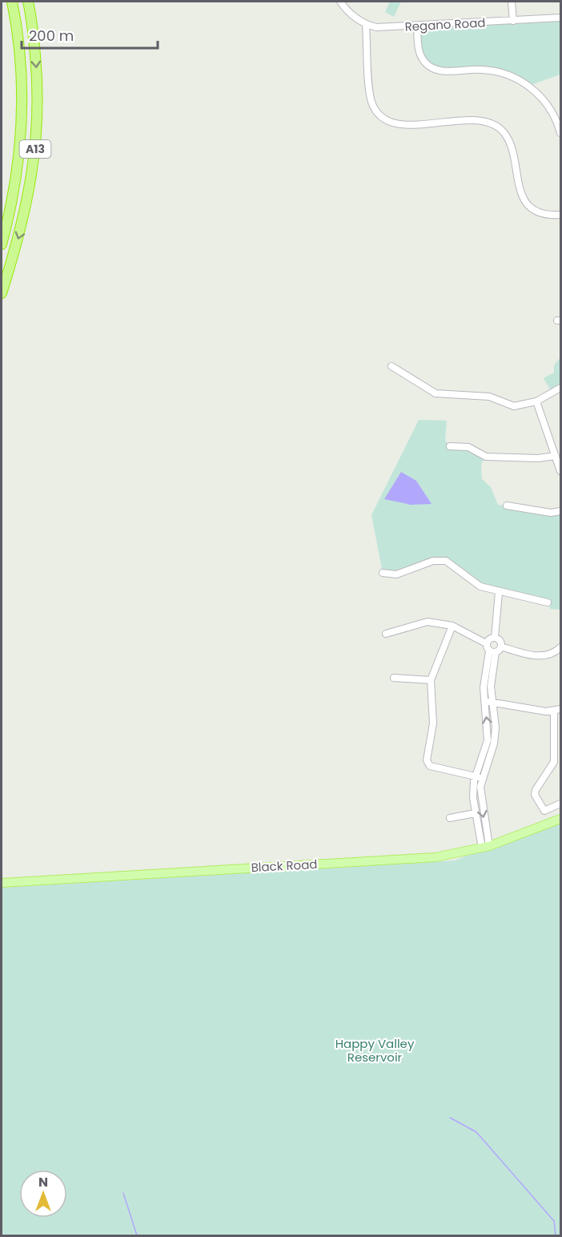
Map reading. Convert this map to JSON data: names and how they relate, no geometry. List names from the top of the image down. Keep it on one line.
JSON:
{"streets":{"highway":["A13"],"main road":["Black Road"],"street":["Regano Road"]},"parks":["Happy Valley Reservoir"],"scale_bar":"200 m","north":"top"}
